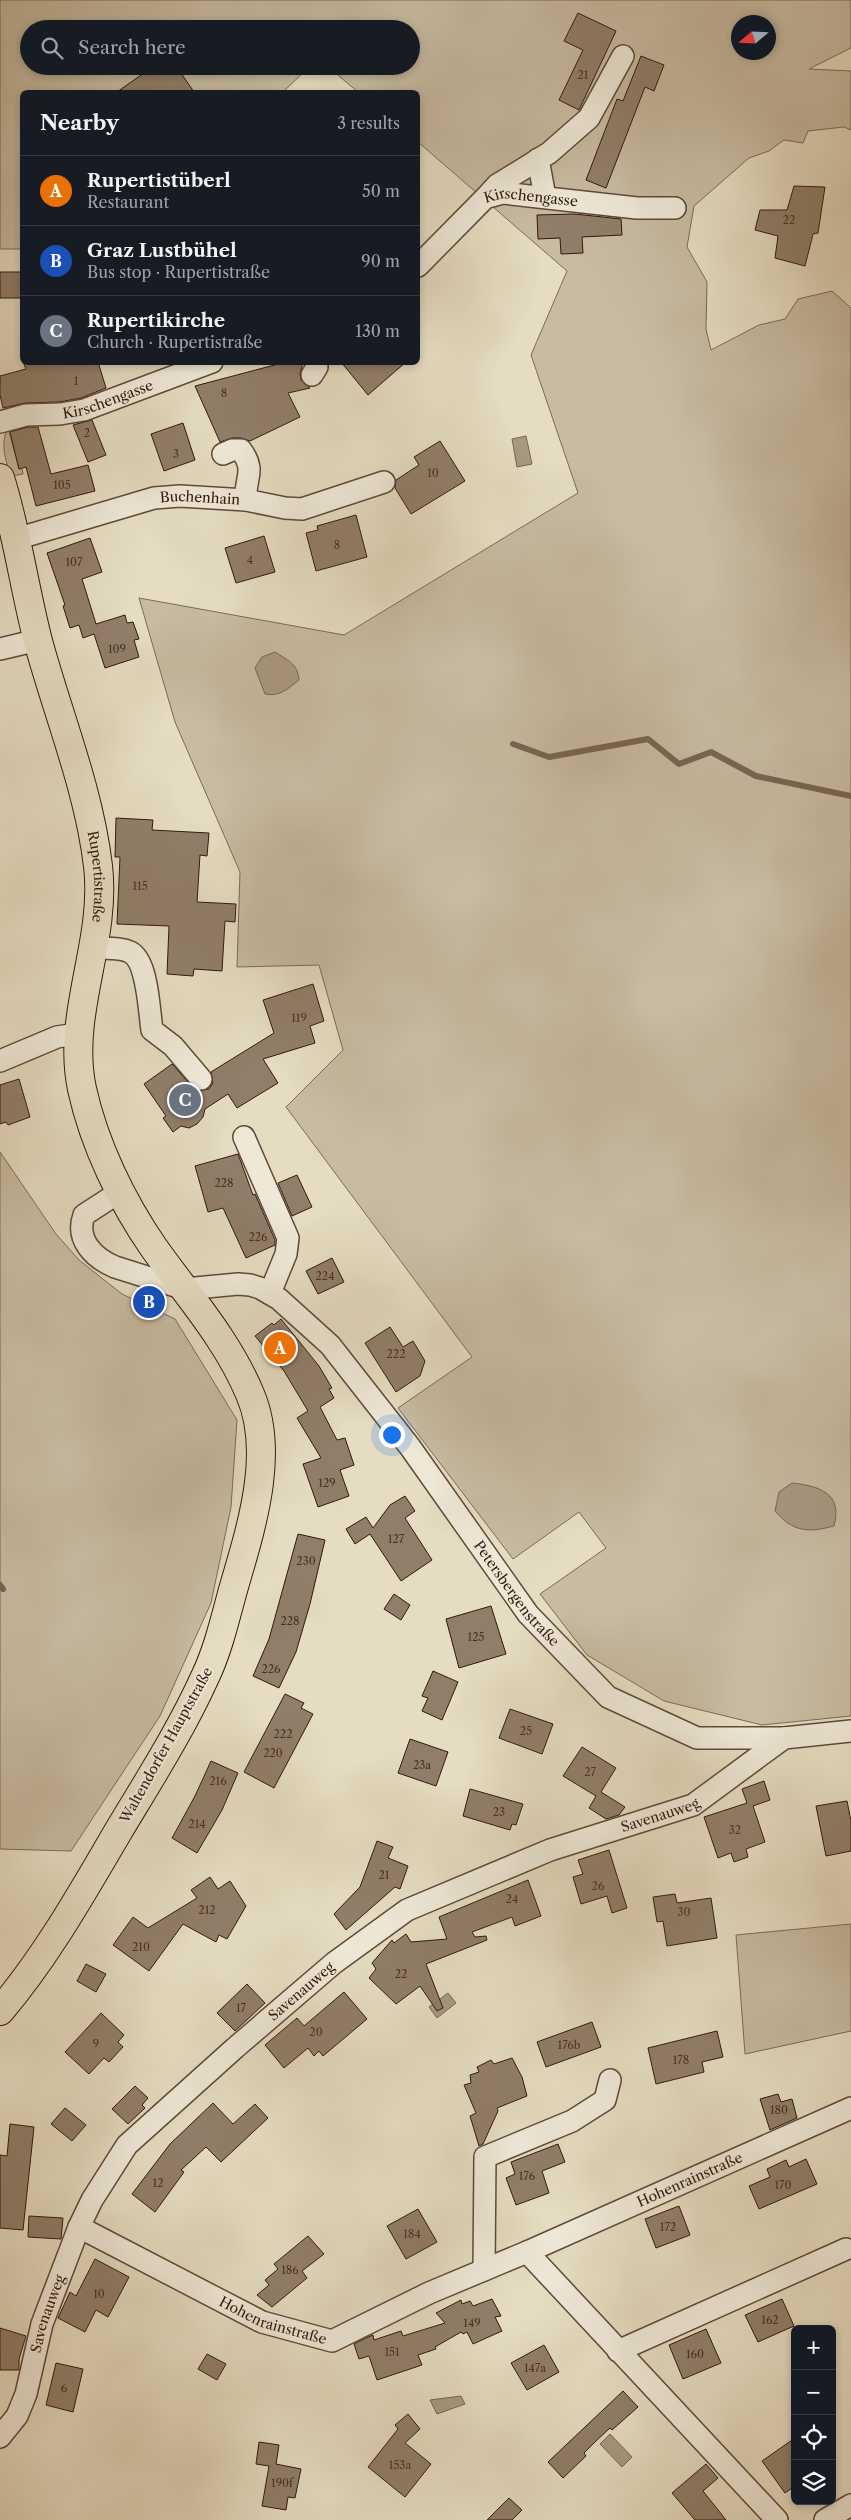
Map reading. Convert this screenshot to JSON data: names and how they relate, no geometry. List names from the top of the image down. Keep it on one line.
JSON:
{"streets":{"main road":["Rupertistraße","Waltendorfer Hauptstraße"],"street":["Kirschengasse","Buchenhain","Petersbergenstraße","Savenauweg","Hohenrainstraße"]},"crossings":[["Buchenhain","Rupertistraße"],["Rupertistraße","Petersbergenstraße"],["Rupertistraße","Waltendorfer Hauptstraße"],["Petersbergenstraße","Waltendorfer Hauptstraße"],["Petersbergenstraße","Savenauweg"],["Savenauweg","Hohenrainstraße"]],"house_numbers":["21","22","1","8","2","3","10","105","8","4","107","109","115","119","228","226","224","222","129","127","230","228","125","226","25","222","220","23a","27","216","23","214","32","21","26","24","212","30","210","22","17","20","9","176b","178","180","176","12","170","172","184","186","10","162","149","151","160","147a","6","153a","190f"],"north":"left","page":{"search":"Search here","heading":["Nearby","3 results"],"list":[{"mark":"A","name":"Rupertistüberl","note":"Restaurant","value":"50 m"},{"mark":"B","name":"Graz Lustbühel","note":"Bus stop · Rupertistraße","value":"90 m"},{"mark":"C","name":"Rupertikirche","note":"Church · Rupertistraße","value":"130 m"}],"pins":["C","B","A"],"map_buttons":["+","−"]}}
